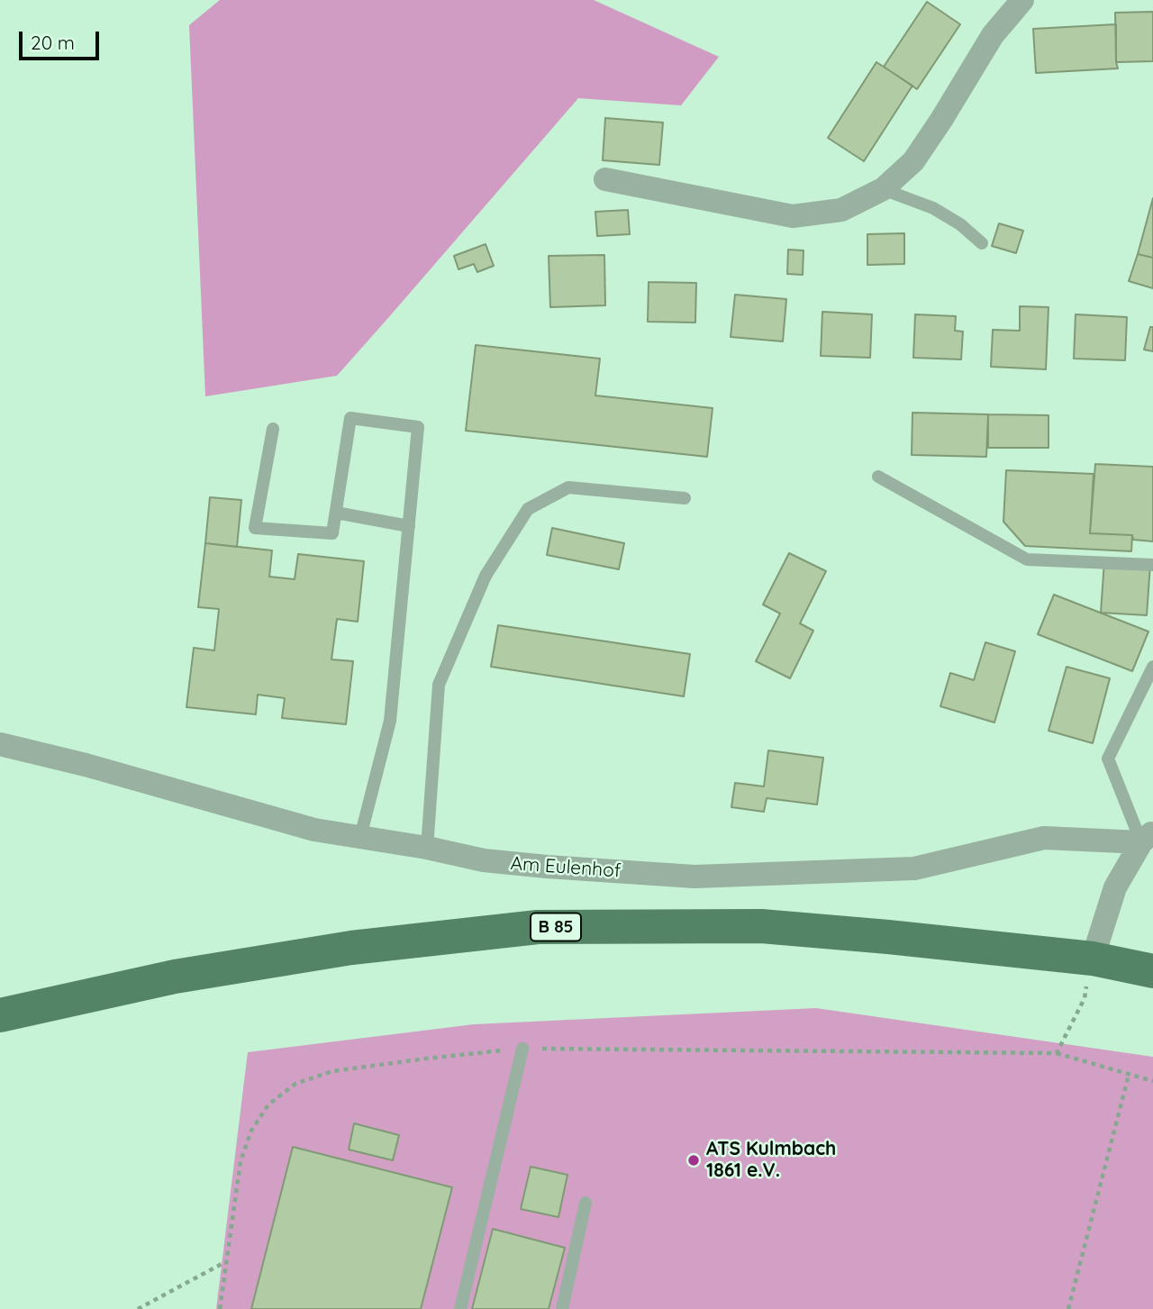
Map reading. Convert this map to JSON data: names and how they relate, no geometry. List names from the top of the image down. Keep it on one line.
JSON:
{"streets":{"main road":["B 85"],"street":["Am Eulenhof"]},"places":["ATS Kulmbach 1861 e.V."],"scale_bar":"20 m"}
